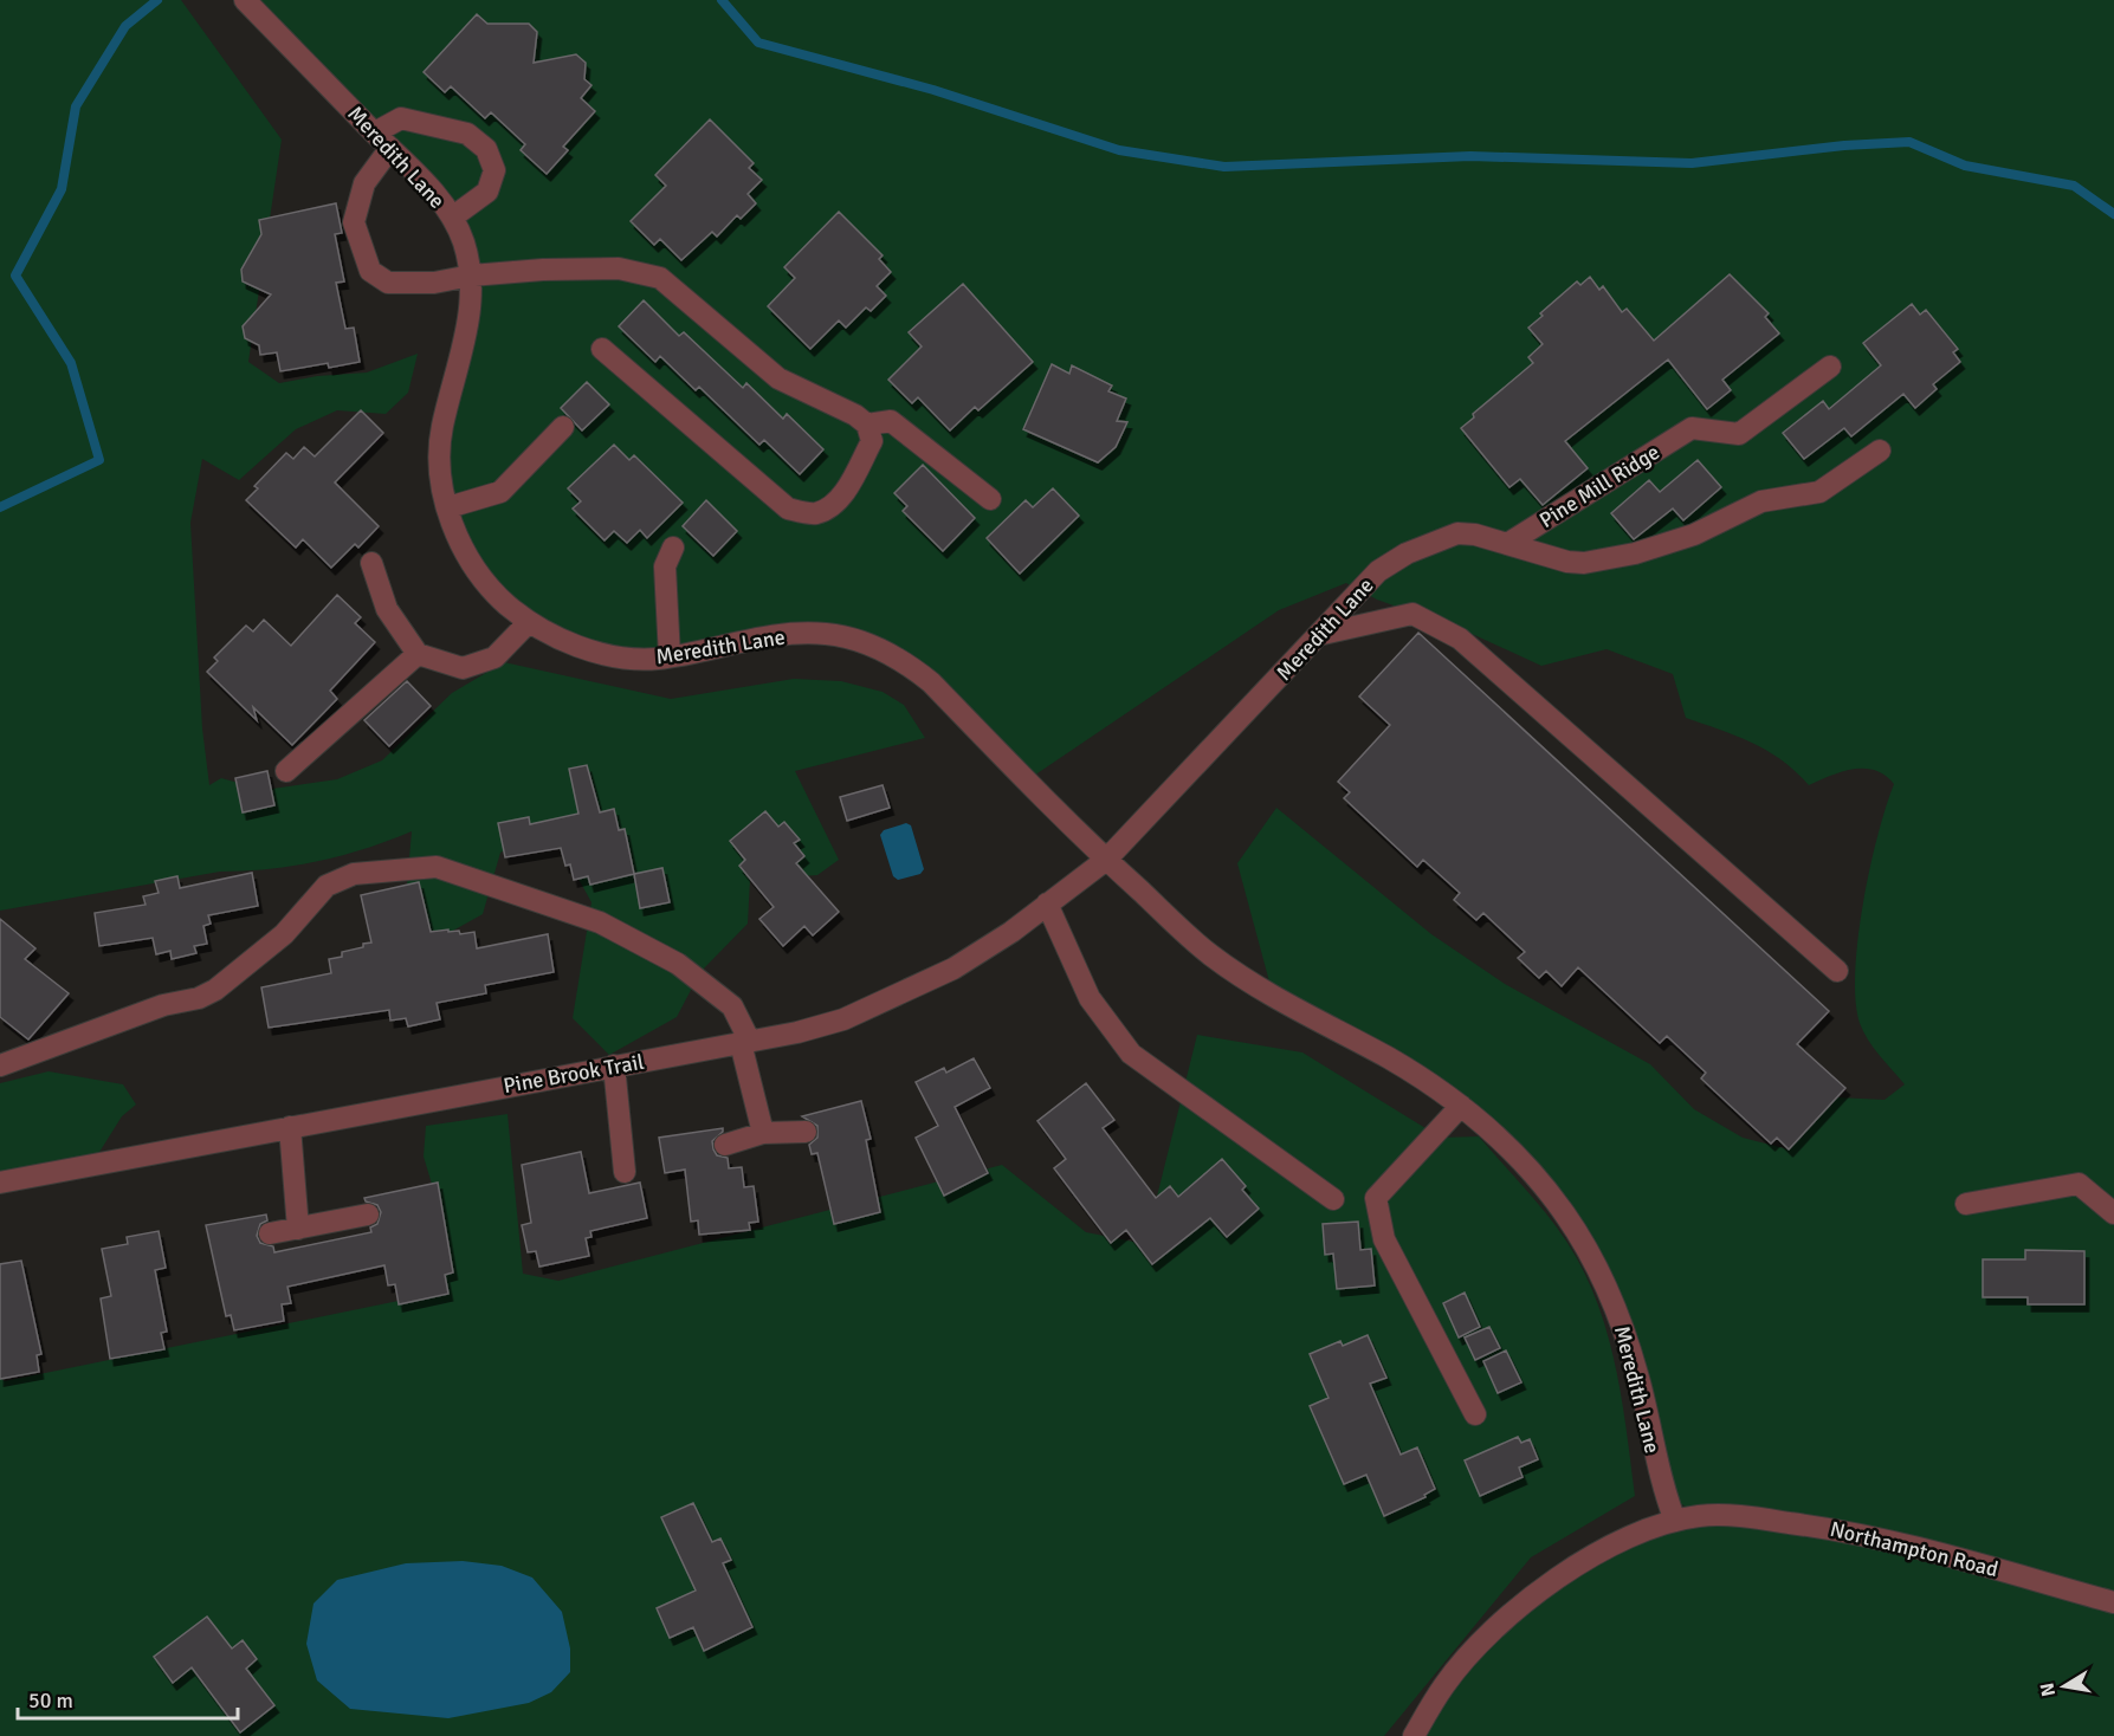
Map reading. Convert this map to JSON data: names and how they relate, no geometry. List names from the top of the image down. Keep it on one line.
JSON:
{"streets":{"street":["Meredith Lane","Pine Mill Ridge","Pine Brook Trail","Northampton Road"]},"crossings":[["Meredith Lane","Pine Mill Ridge"],["Meredith Lane","Pine Brook Trail"],["Meredith Lane","Northampton Road"]],"scale_bar":"50 m","north":"left"}
